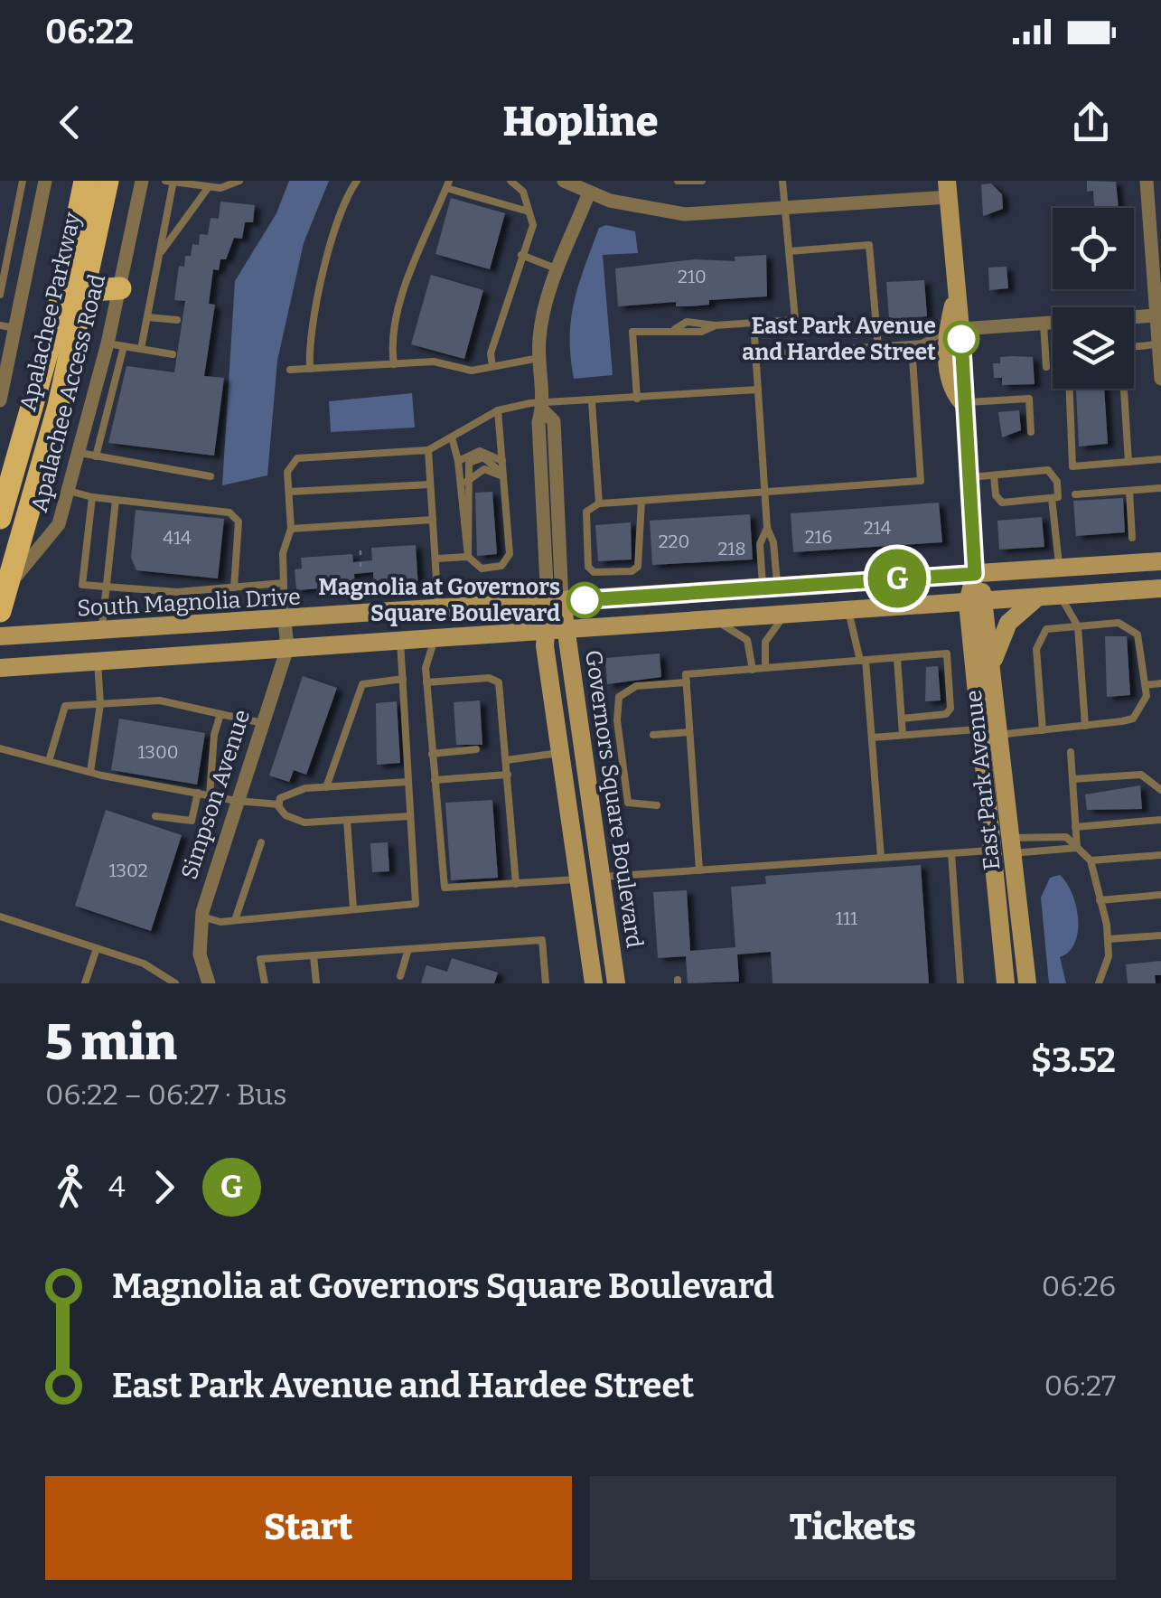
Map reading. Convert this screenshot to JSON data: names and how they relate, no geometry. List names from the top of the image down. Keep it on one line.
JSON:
{"streets":{"main road":["Apalachee Parkway","South Magnolia Drive","East Park Avenue","Governors Square Boulevard"],"street":["Apalachee Access Road","Simpson Avenue"]},"crossings":[["Apalachee Parkway","Apalachee Access Road"],["South Magnolia Drive","East Park Avenue"],["South Magnolia Drive","Simpson Avenue"],["South Magnolia Drive","Governors Square Boulevard"]],"places":["East Park Avenue and Hardee Street","Magnolia at Governors Square Boulevard"],"lines":["bus line G"],"house_numbers":["210","214","216","414","220","218","1300","1302","111"],"page":{"status":"06:22","header":"Hopline","on_map":"G","heading":["5 min","06:22 – 06:27 · Bus","$3.52"],"legs":["4","G"],"list":[{"name":"Magnolia at Governors Square Boulevard","value":"06:26"},{"name":"East Park Avenue and Hardee Street","value":"06:27"}],"buttons":["Start","Tickets"]}}
